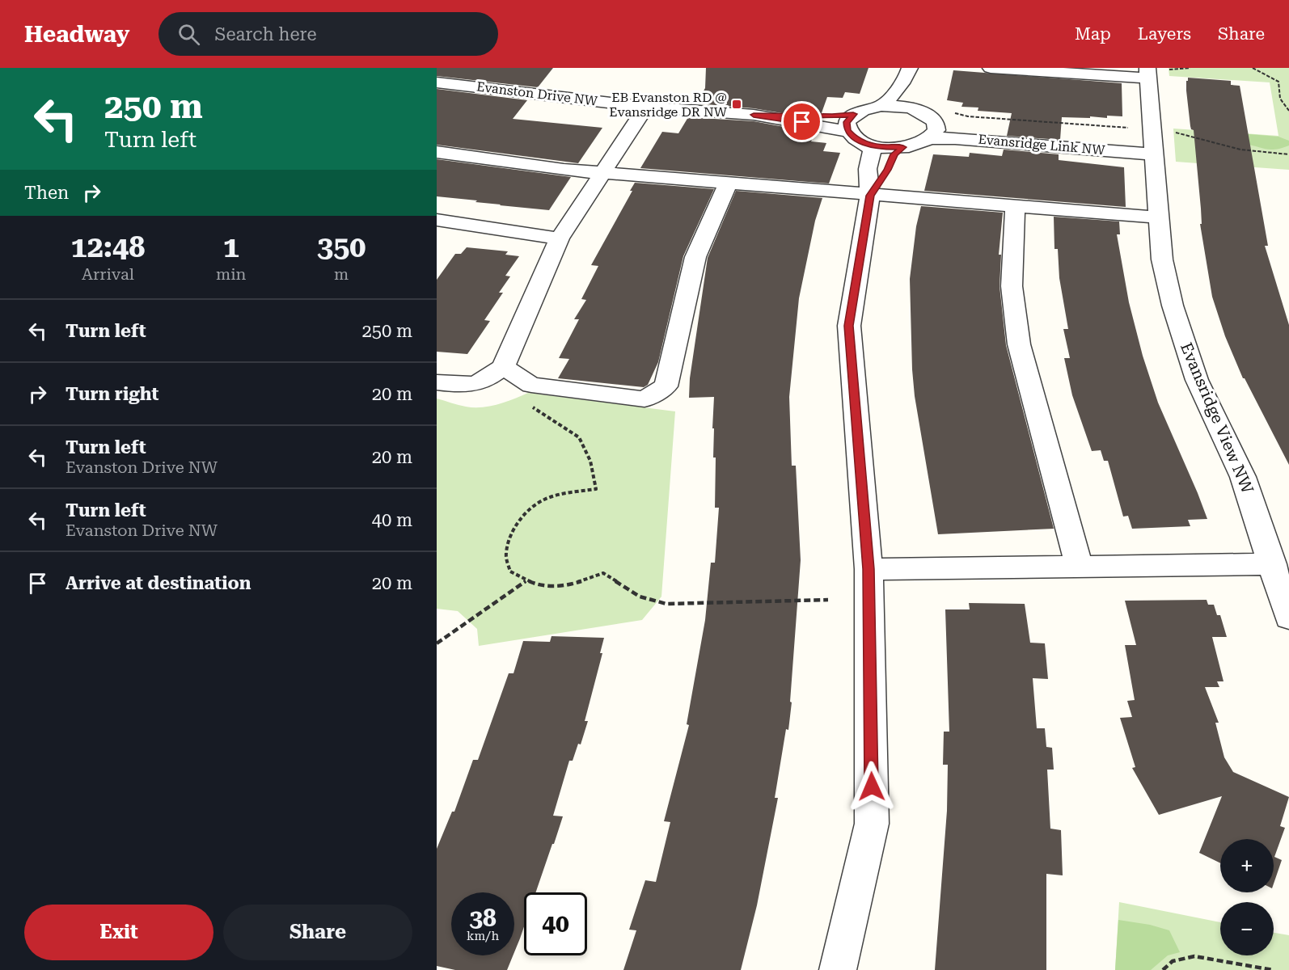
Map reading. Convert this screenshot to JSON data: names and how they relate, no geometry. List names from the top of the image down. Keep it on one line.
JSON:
{"streets":{"street":["Evanston Drive NW","Evansridge Link NW","Evansridge View NW"]},"crossings":[["Evansridge Link NW","Evansridge View NW"]],"places":{"transit":["EB Evanston RD @ Evansridge DR NW"]},"page":{"header":"Headway","search":"Search here","nav":["Map","Layers","Share"],"turn":["250 m","Turn left"],"then":"Then","eta":["12:48","Arrival","1","min","350","m"],"list":[{"name":"Turn left","value":"250 m"},{"name":"Turn right","value":"20 m"},{"name":"Turn left","note":"Evanston Drive NW","value":"20 m"},{"name":"Turn left","note":"Evanston Drive NW","value":"40 m"},{"name":"Arrive at destination","value":"20 m"}],"map_buttons":["+","−"],"speed":"38 km/h","limit":"40","buttons":["Exit","Share"]}}
